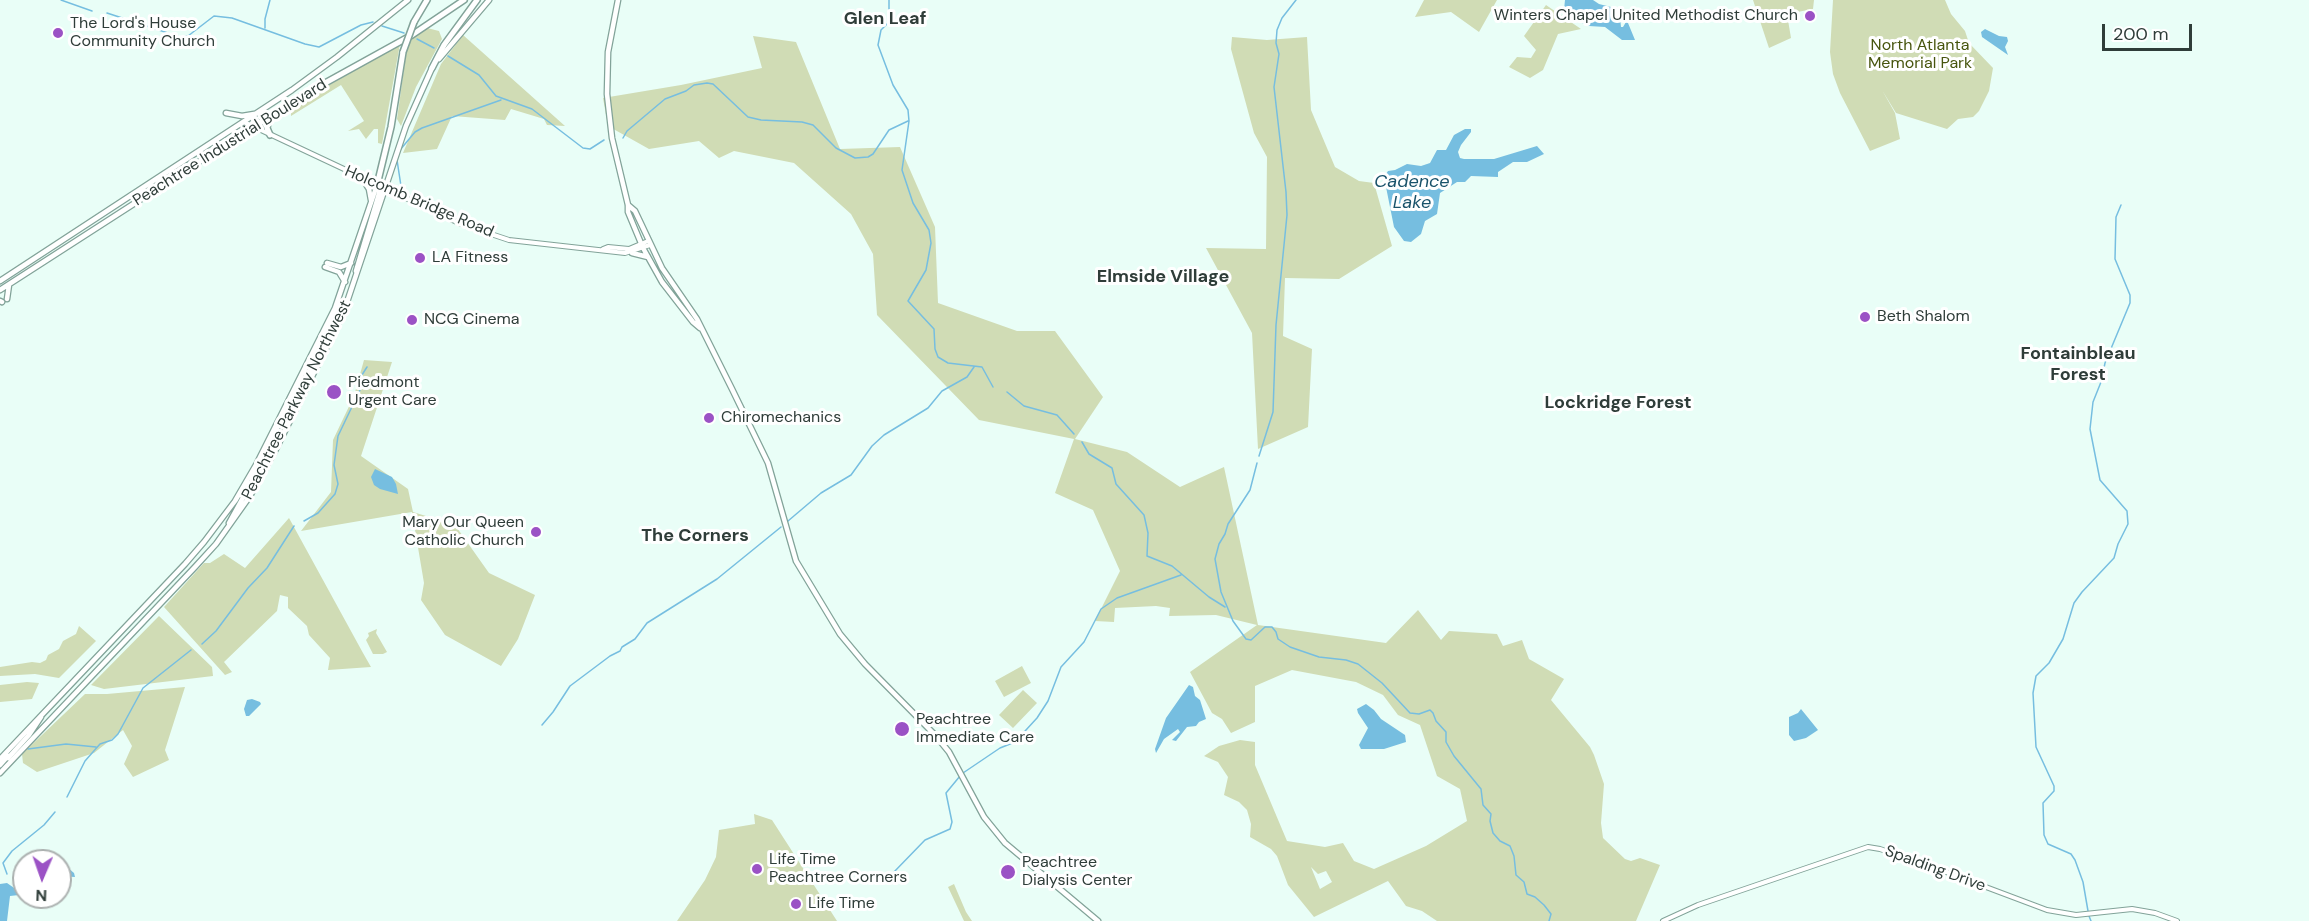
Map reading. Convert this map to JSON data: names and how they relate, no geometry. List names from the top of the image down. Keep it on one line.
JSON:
{"streets":{"highway":["Peachtree Industrial Boulevard"],"main road":["Holcomb Bridge Road","Peachtree Parkway Northwest","Spalding Drive"]},"crossings":[["Peachtree Industrial Boulevard","Holcomb Bridge Road"],["Holcomb Bridge Road","Peachtree Parkway Northwest"]],"districts":["Glen Leaf","Elmside Village","Fontainbleau Forest","Lockridge Forest","The Corners"],"water":["Cadence Lake"],"parks":["North Atlanta Memorial Park"],"places":["Winters Chapel United Methodist Church","The Lord's House Community Church","LA Fitness","Beth Shalom","NCG Cinema","Piedmont Urgent Care","Chiromechanics","Mary Our Queen Catholic Church","Peachtree Immediate Care","Life Time Peachtree Corners","Peachtree Dialysis Center","Life Time"],"scale_bar":"200 m","north":"bottom"}
